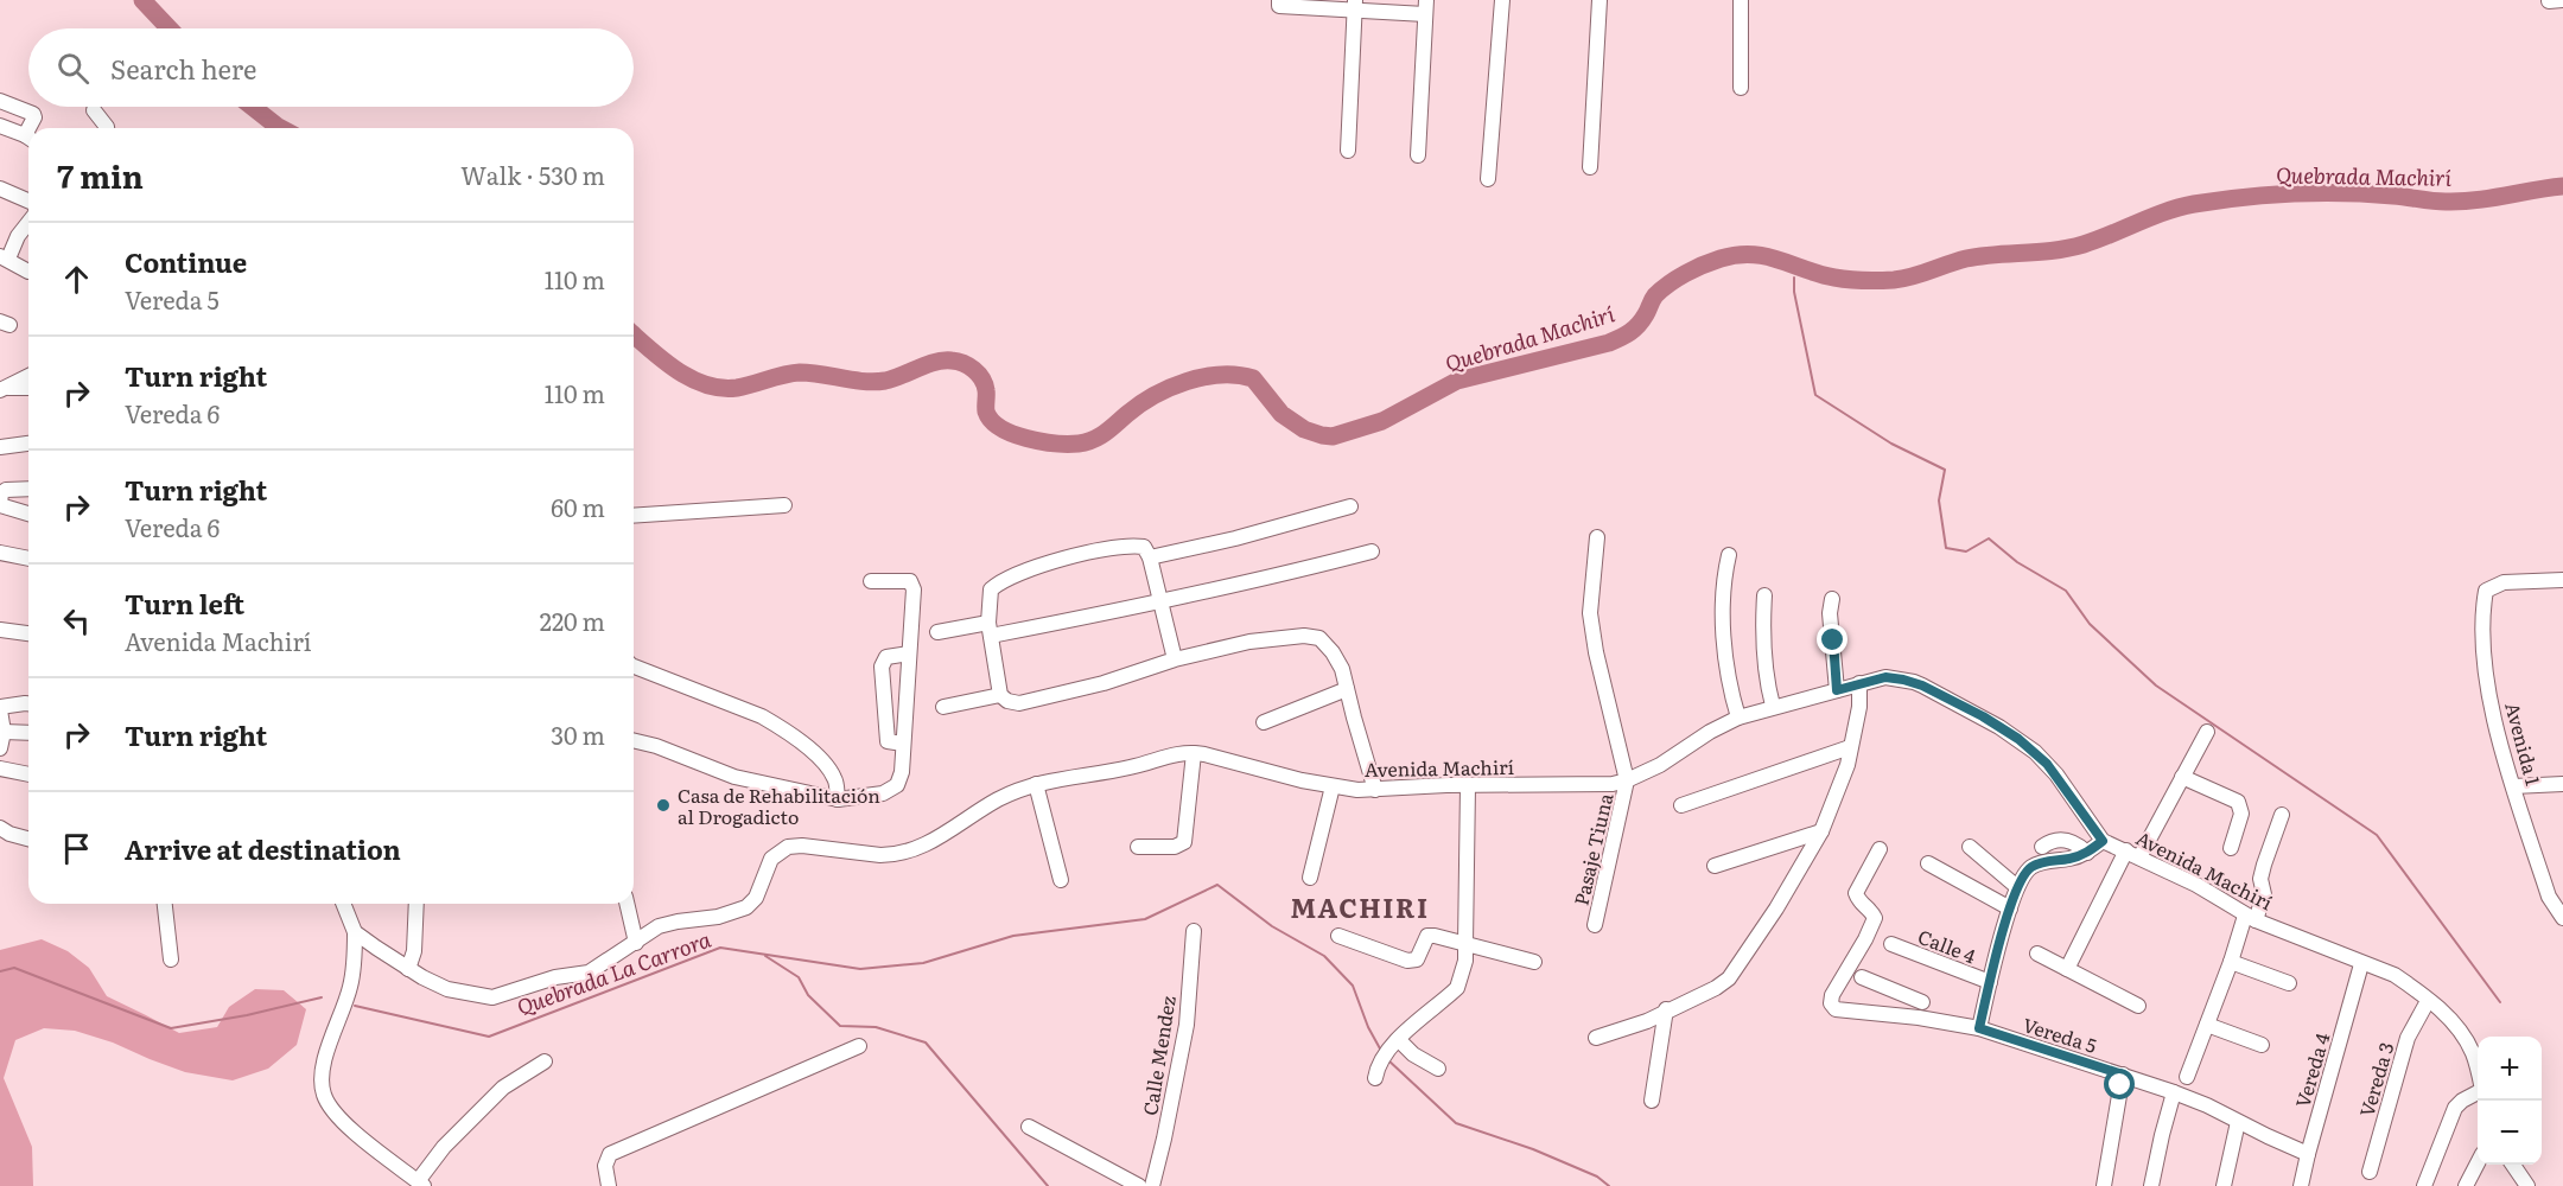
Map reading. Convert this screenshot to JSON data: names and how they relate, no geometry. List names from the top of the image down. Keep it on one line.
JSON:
{"streets":{"street":["Avenida 1","Avenida Machirí","Pasaje Tiuna","Calle 4","Vereda 5","Calle Mendez","Vereda 4","Vereda 3"]},"crossings":[["Avenida Machirí","Pasaje Tiuna"],["Avenida Machirí","Vereda 4"],["Avenida Machirí","Vereda 3"],["Vereda 5","Vereda 4"]],"districts":["MACHIRI"],"water":["Quebrada Machirí","Quebrada La Carrora"],"places":["Casa de Rehabilitación al Drogadicto"],"page":{"search":"Search here","heading":["7 min","Walk · 530 m"],"list":[["Continue","Vereda 5","110 m"],["Turn right","Vereda 6","110 m"],["Turn right","Vereda 6","60 m"],["Turn left","Avenida Machirí","220 m"],["Turn right","30 m"],"Arrive at destination"],"map_buttons":["+","−"]}}
